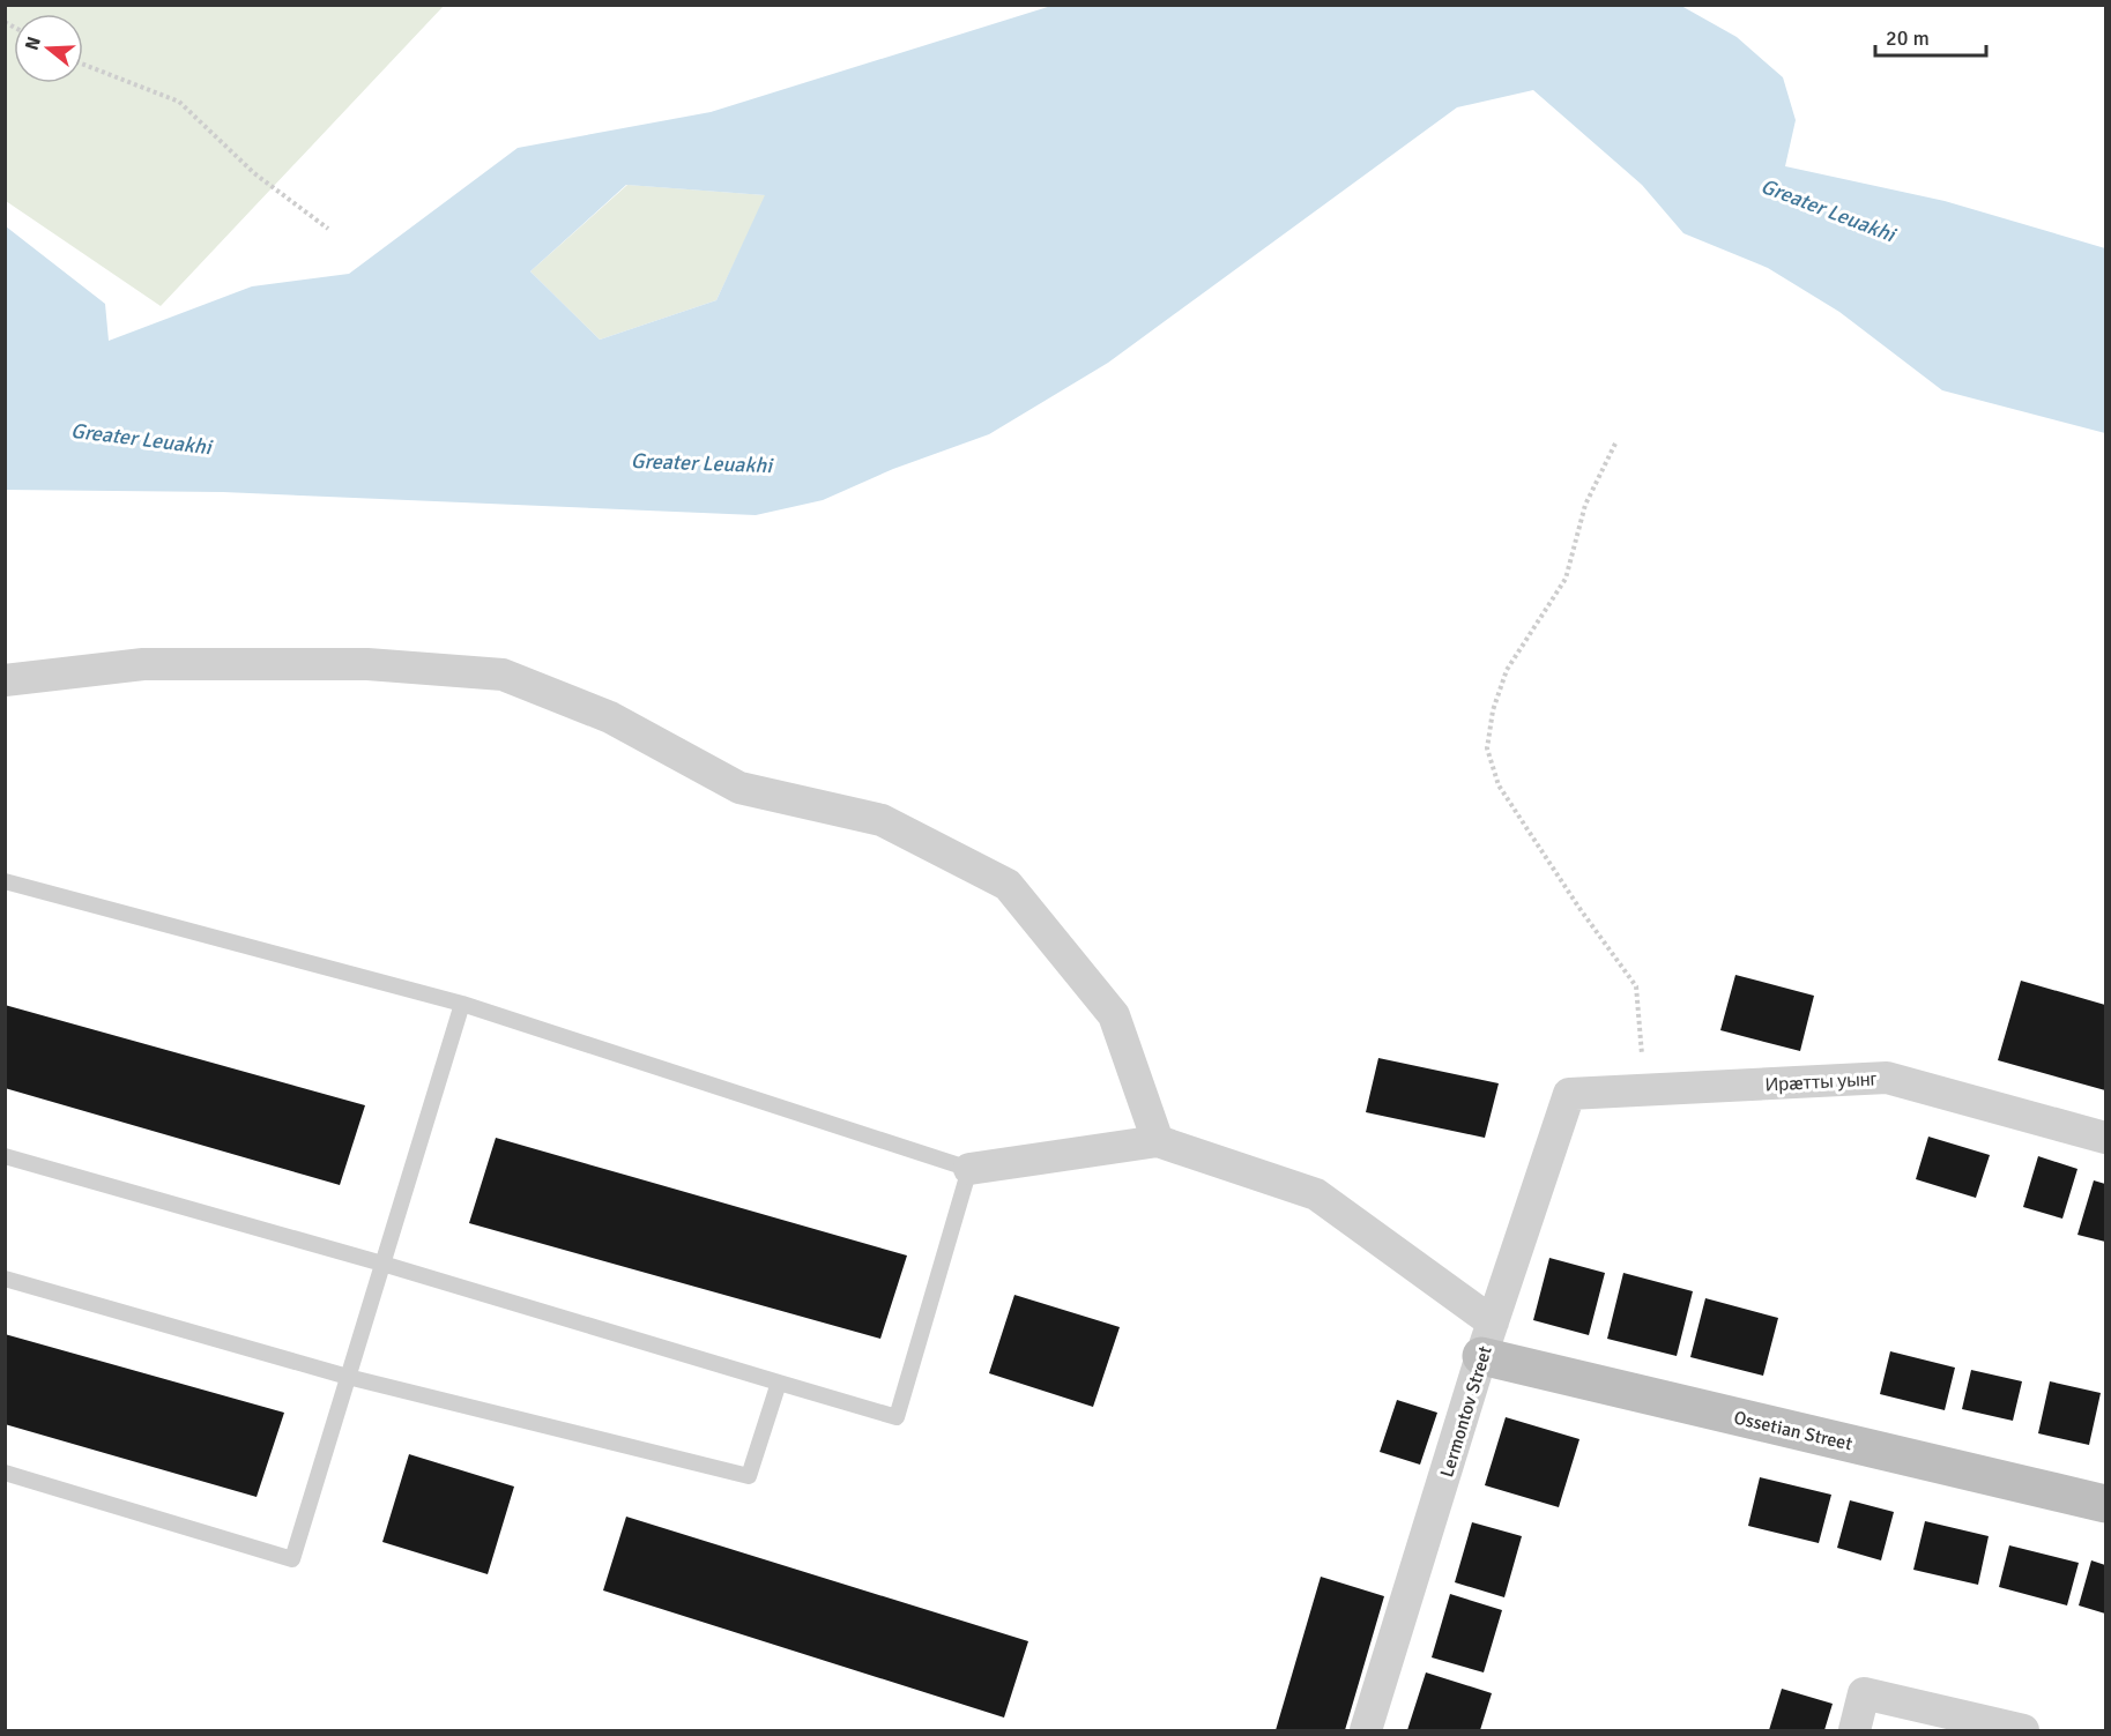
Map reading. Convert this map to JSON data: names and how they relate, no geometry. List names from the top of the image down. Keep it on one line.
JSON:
{"streets":{"street":["Ирæтты уынг","Lermontov Street","Ossetian Street"]},"crossings":[["Ирæтты уынг","Lermontov Street"],["Lermontov Street","Ossetian Street"]],"water":["Greater Leuakhi"],"scale_bar":"20 m","north":"left"}
